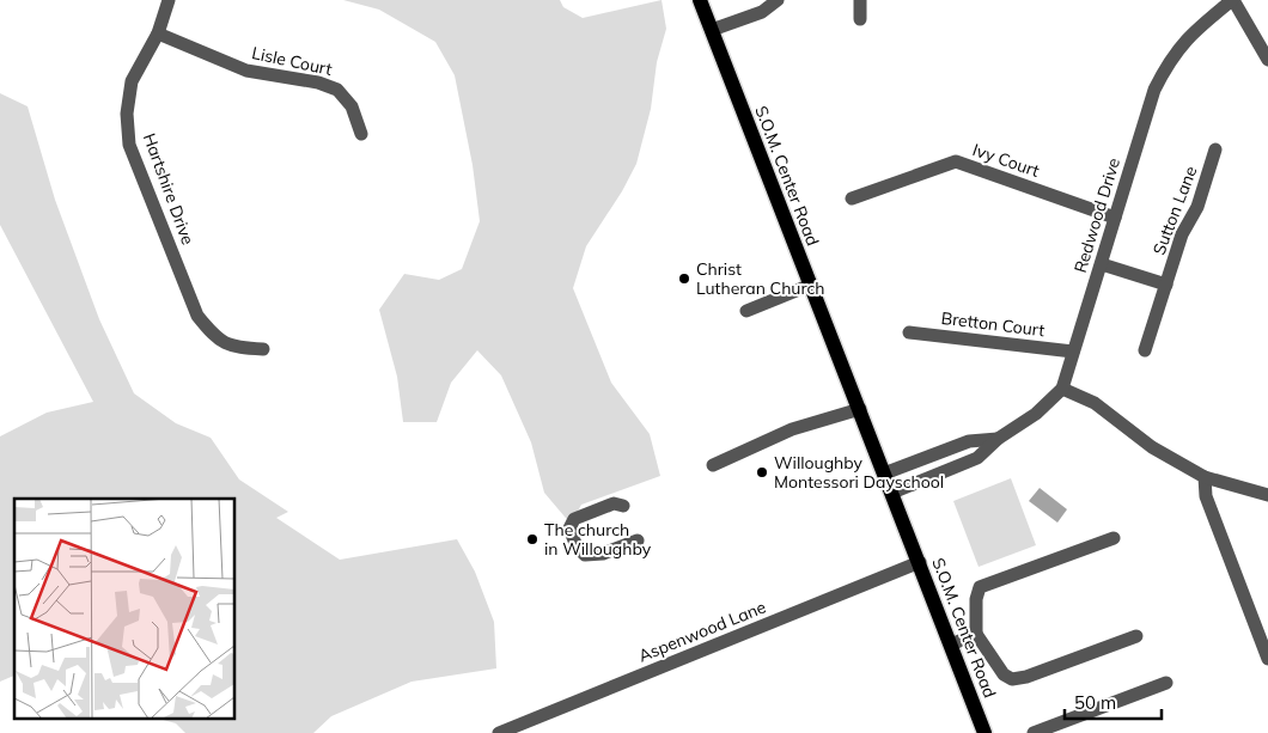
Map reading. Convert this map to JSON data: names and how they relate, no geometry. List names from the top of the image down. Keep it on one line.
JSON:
{"streets":{"main road":["S.O.M. Center Road"],"street":["Lisle Court","Ivy Court","Hartshire Drive","Sutton Lane","Redwood Drive","Bretton Court","Aspenwood Lane"]},"crossings":[["Lisle Court","Hartshire Drive"],["Ivy Court","Redwood Drive"],["S.O.M. Center Road","Aspenwood Lane"],["Redwood Drive","Bretton Court"]],"places":["Christ Lutheran Church","Willoughby Montessori Dayschool","The church in Willoughby"],"scale_bar":"50 m"}
